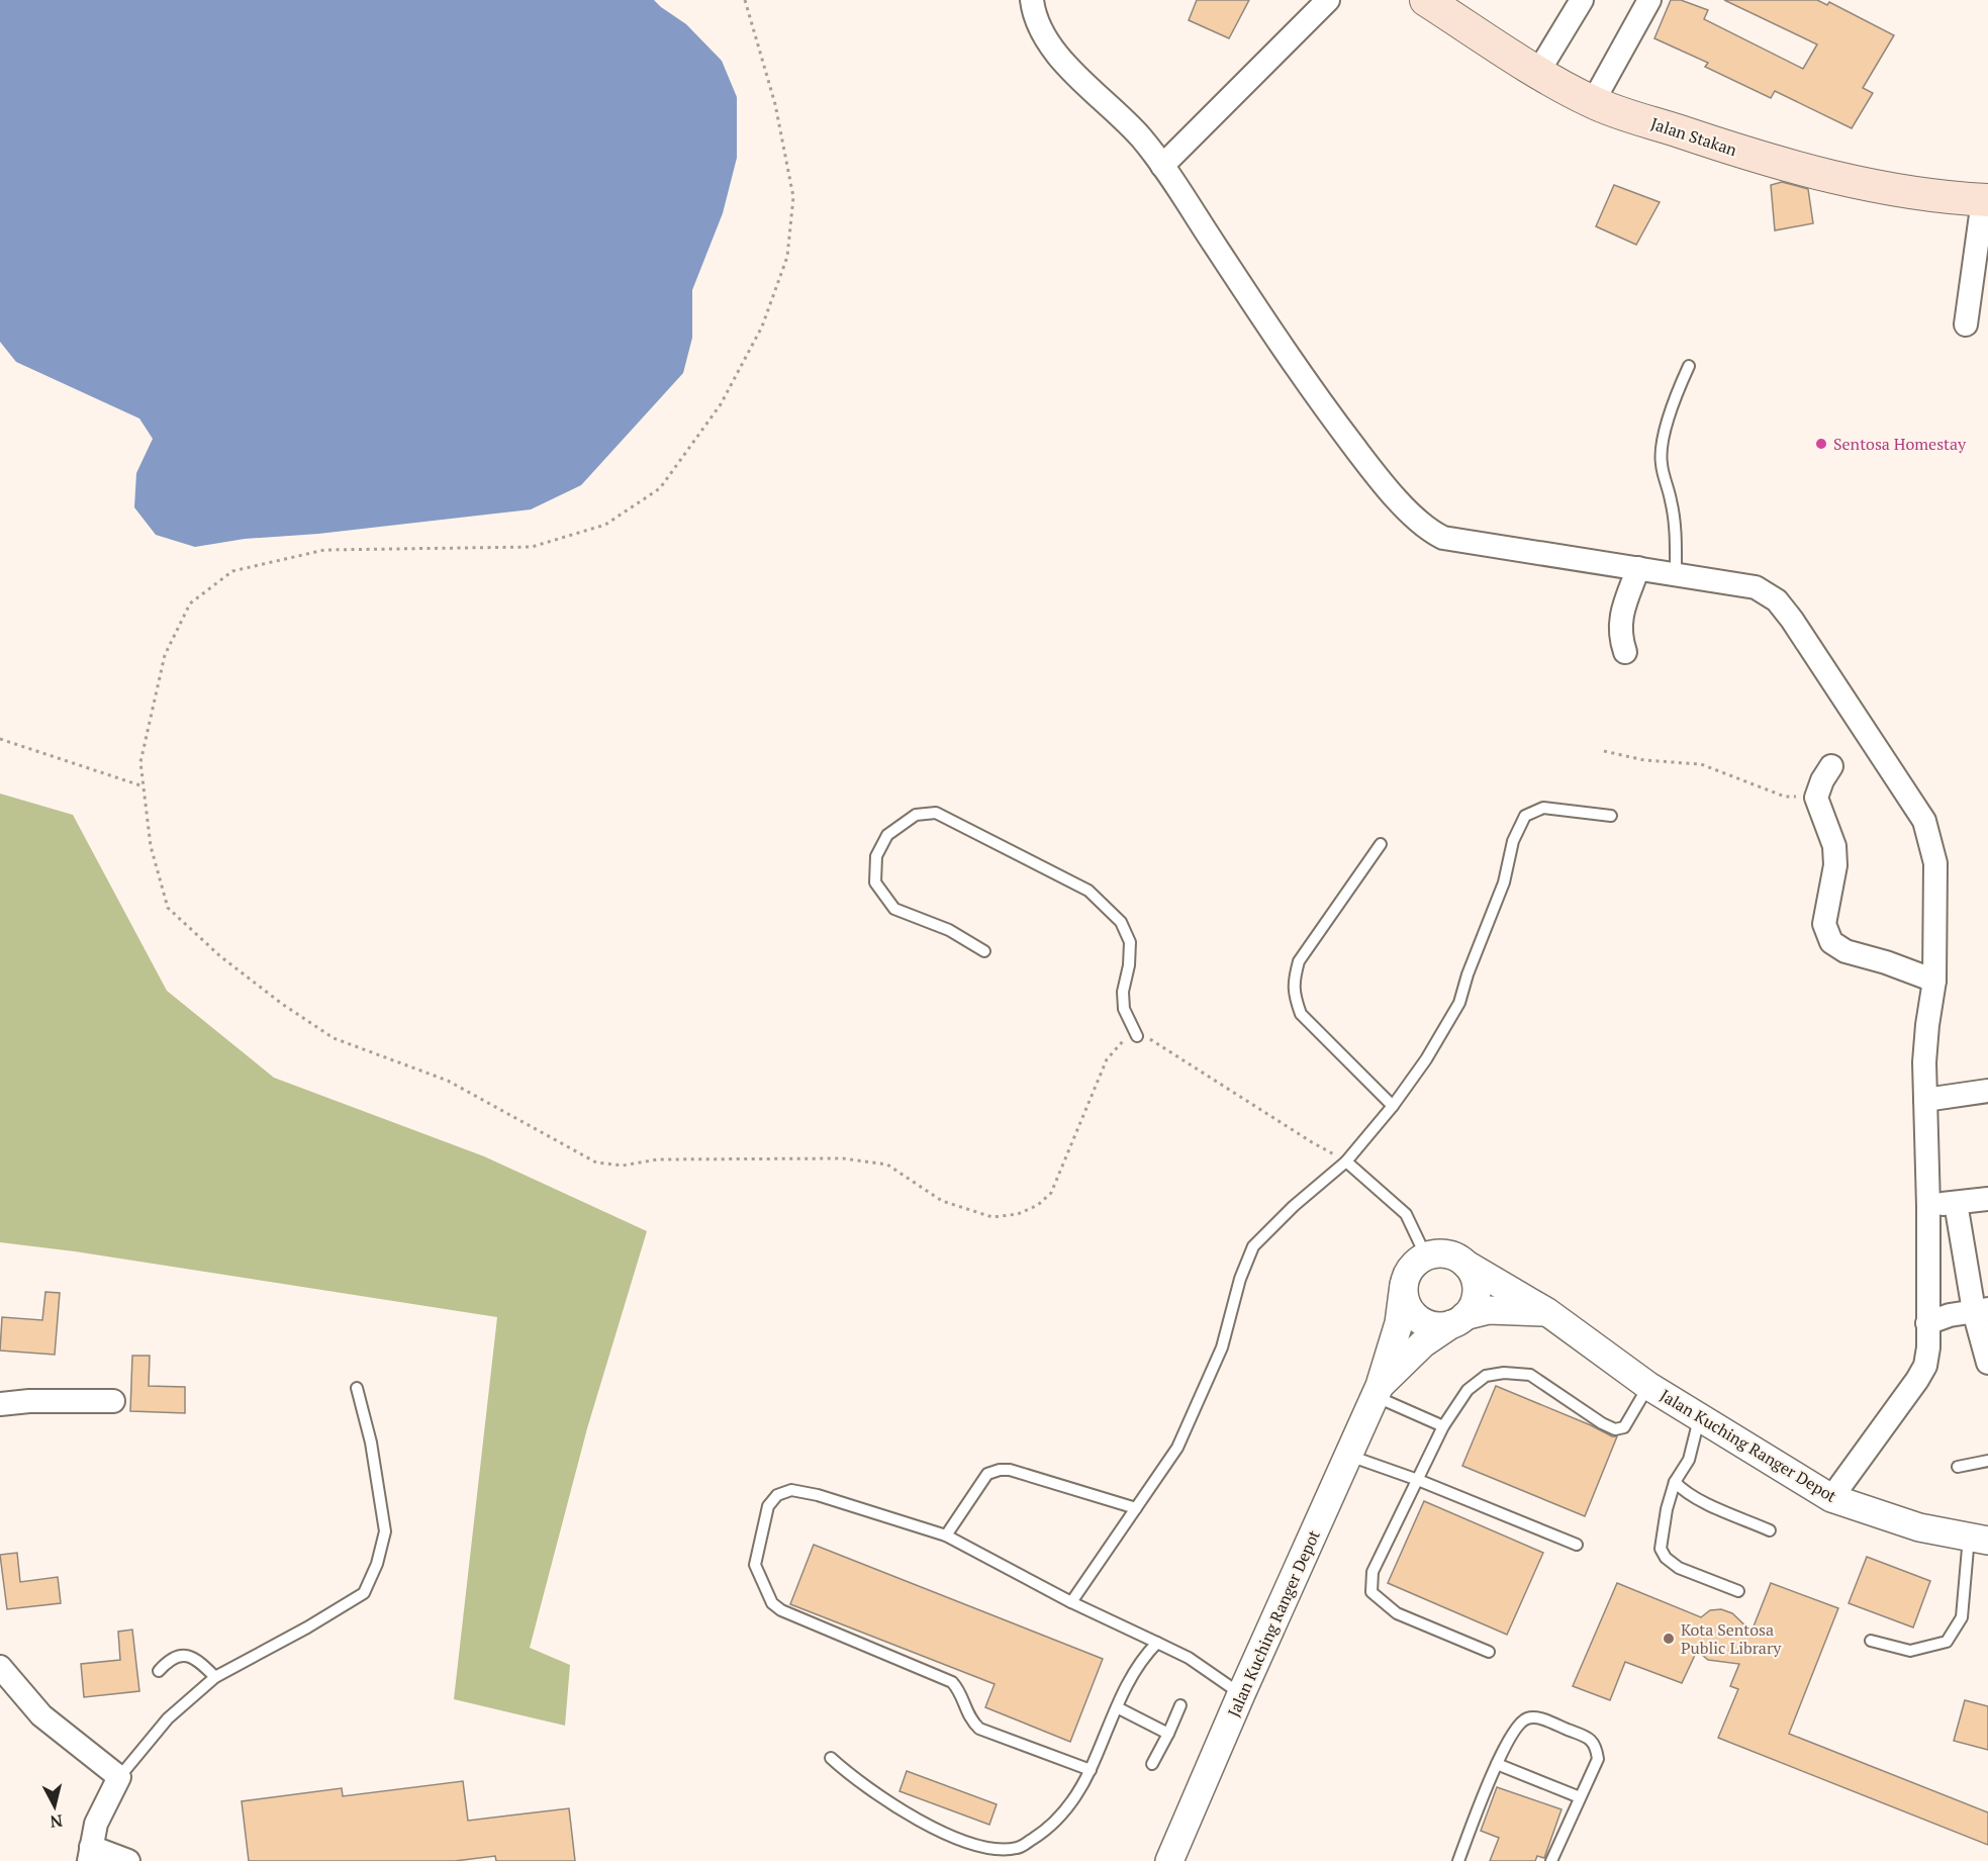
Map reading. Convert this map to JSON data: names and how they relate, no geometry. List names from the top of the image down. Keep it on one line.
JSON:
{"streets":{"main road":["Jalan Stakan"],"street":["Jalan Kuching Ranger Depot"]},"places":["Sentosa Homestay","Kota Sentosa Public Library"],"north":"bottom"}
